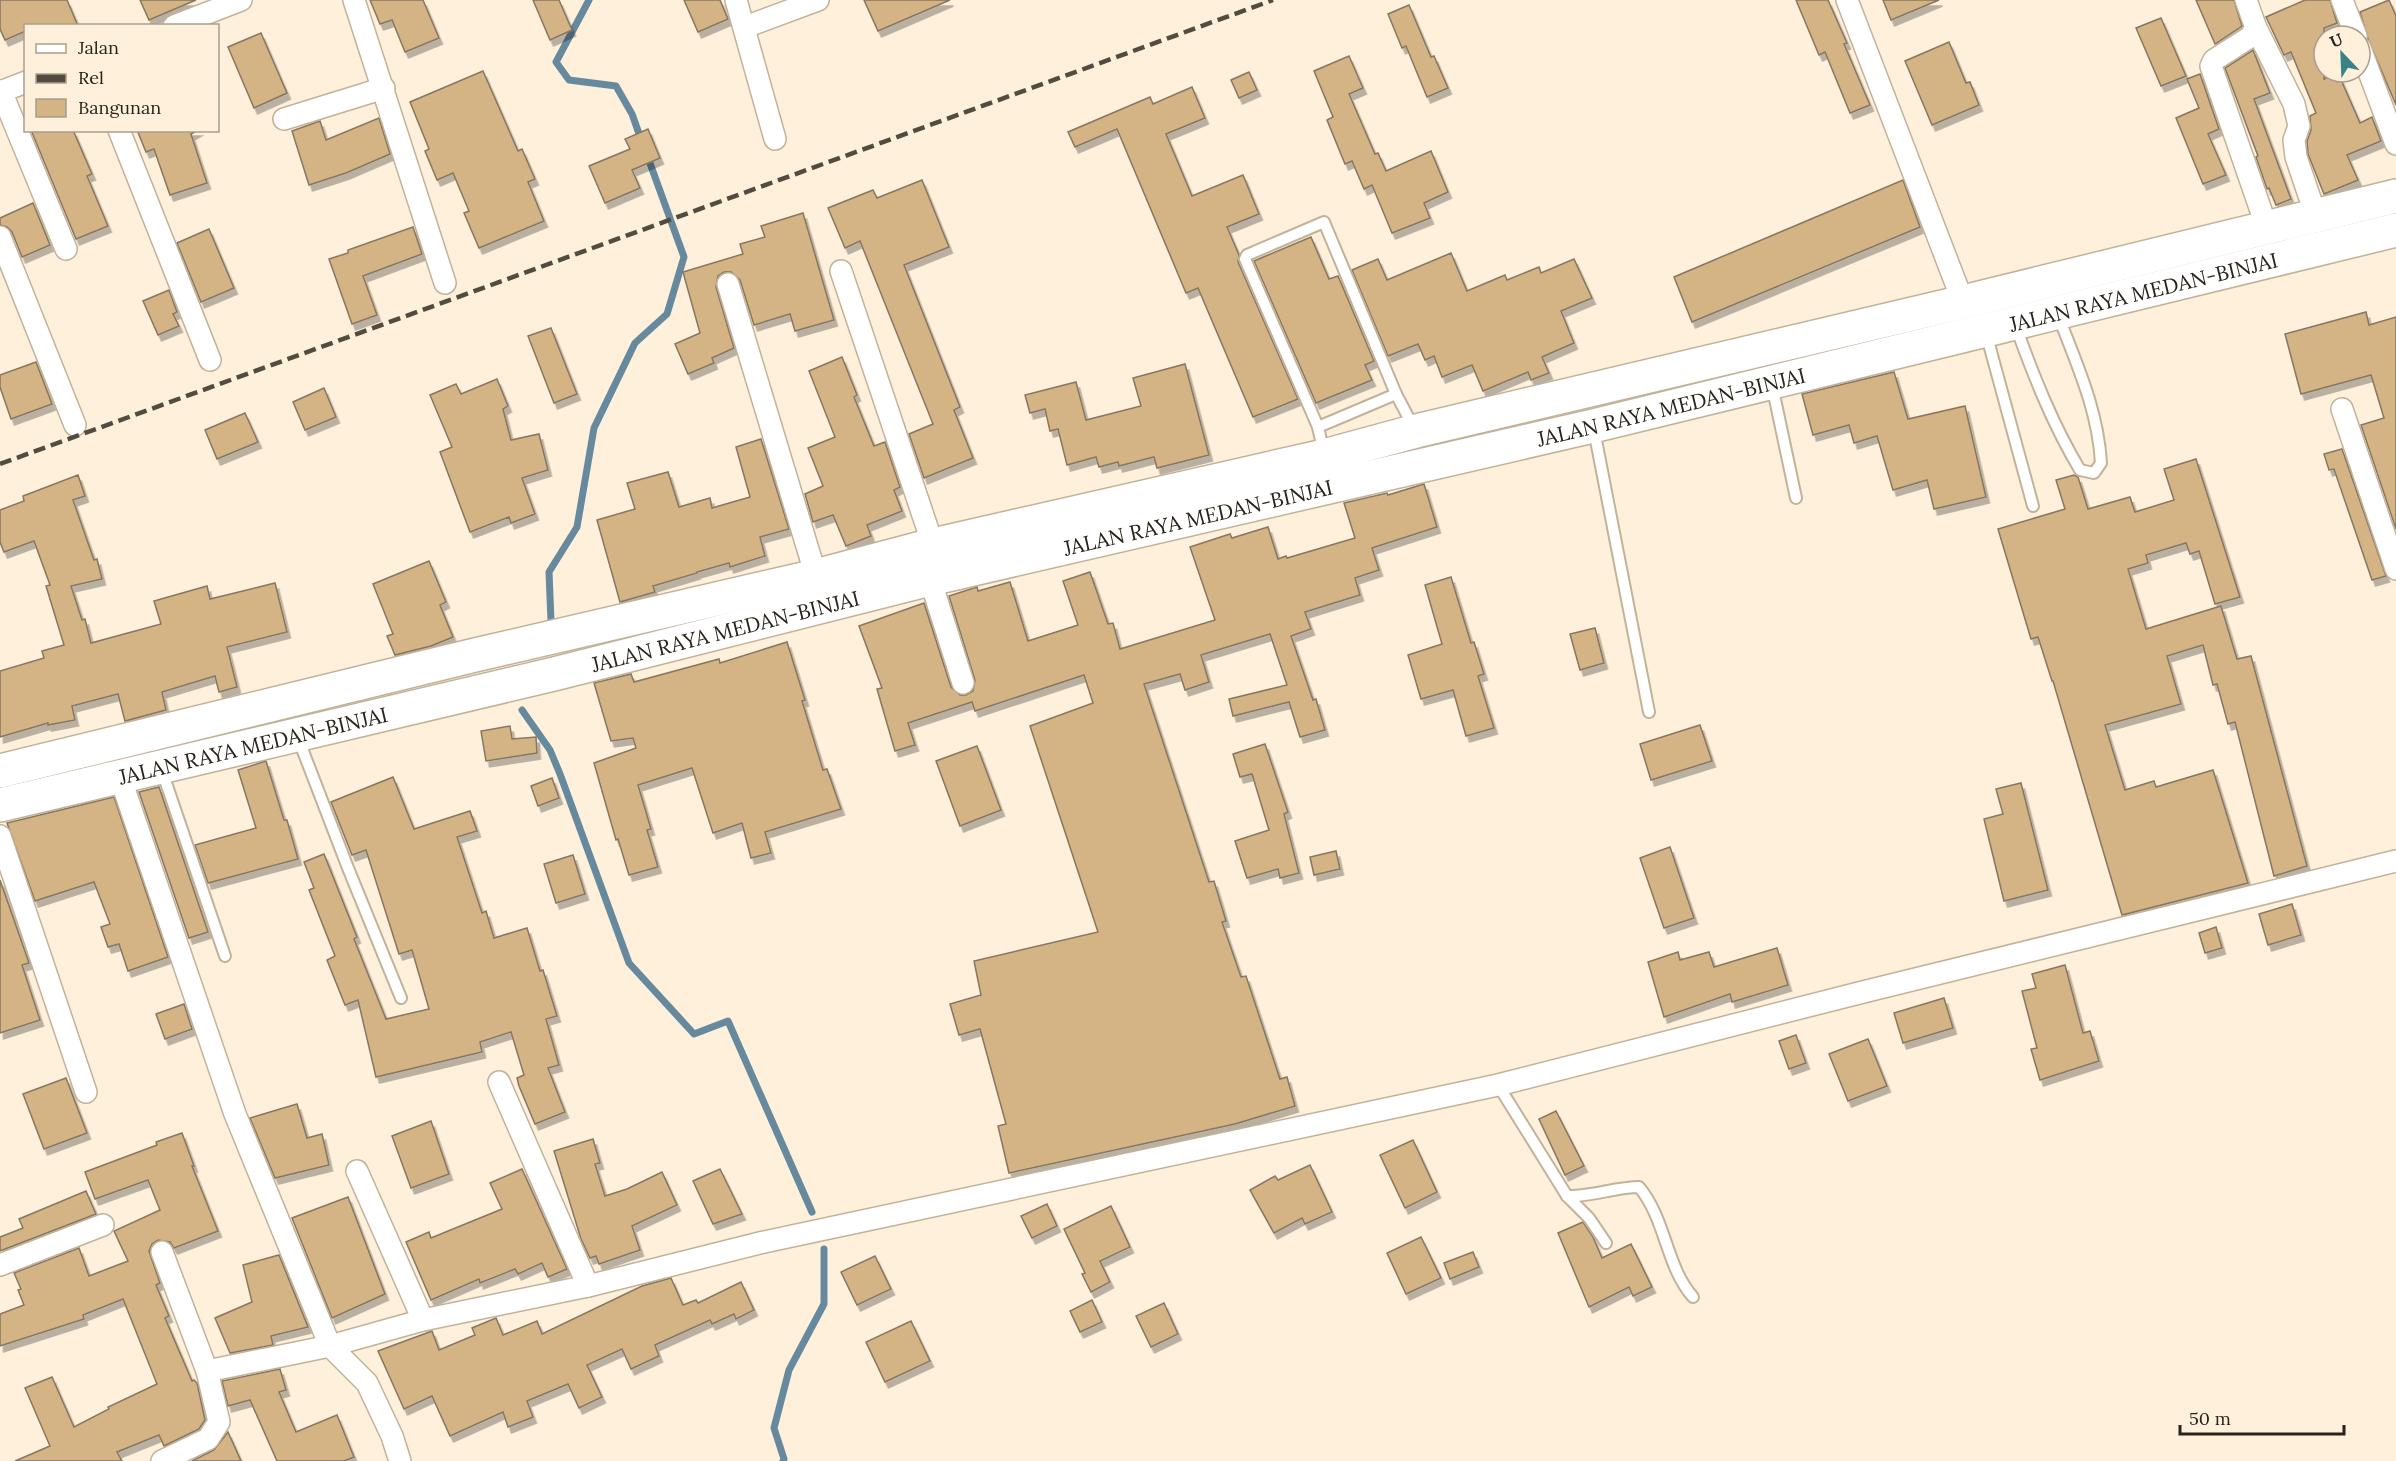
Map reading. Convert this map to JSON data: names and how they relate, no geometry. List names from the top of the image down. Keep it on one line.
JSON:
{"streets":{"main road":["JALAN RAYA MEDAN-BINJAI"]},"legend":["Jalan","Rel","Bangunan"],"scale_bar":"50 m","north":"top left"}
